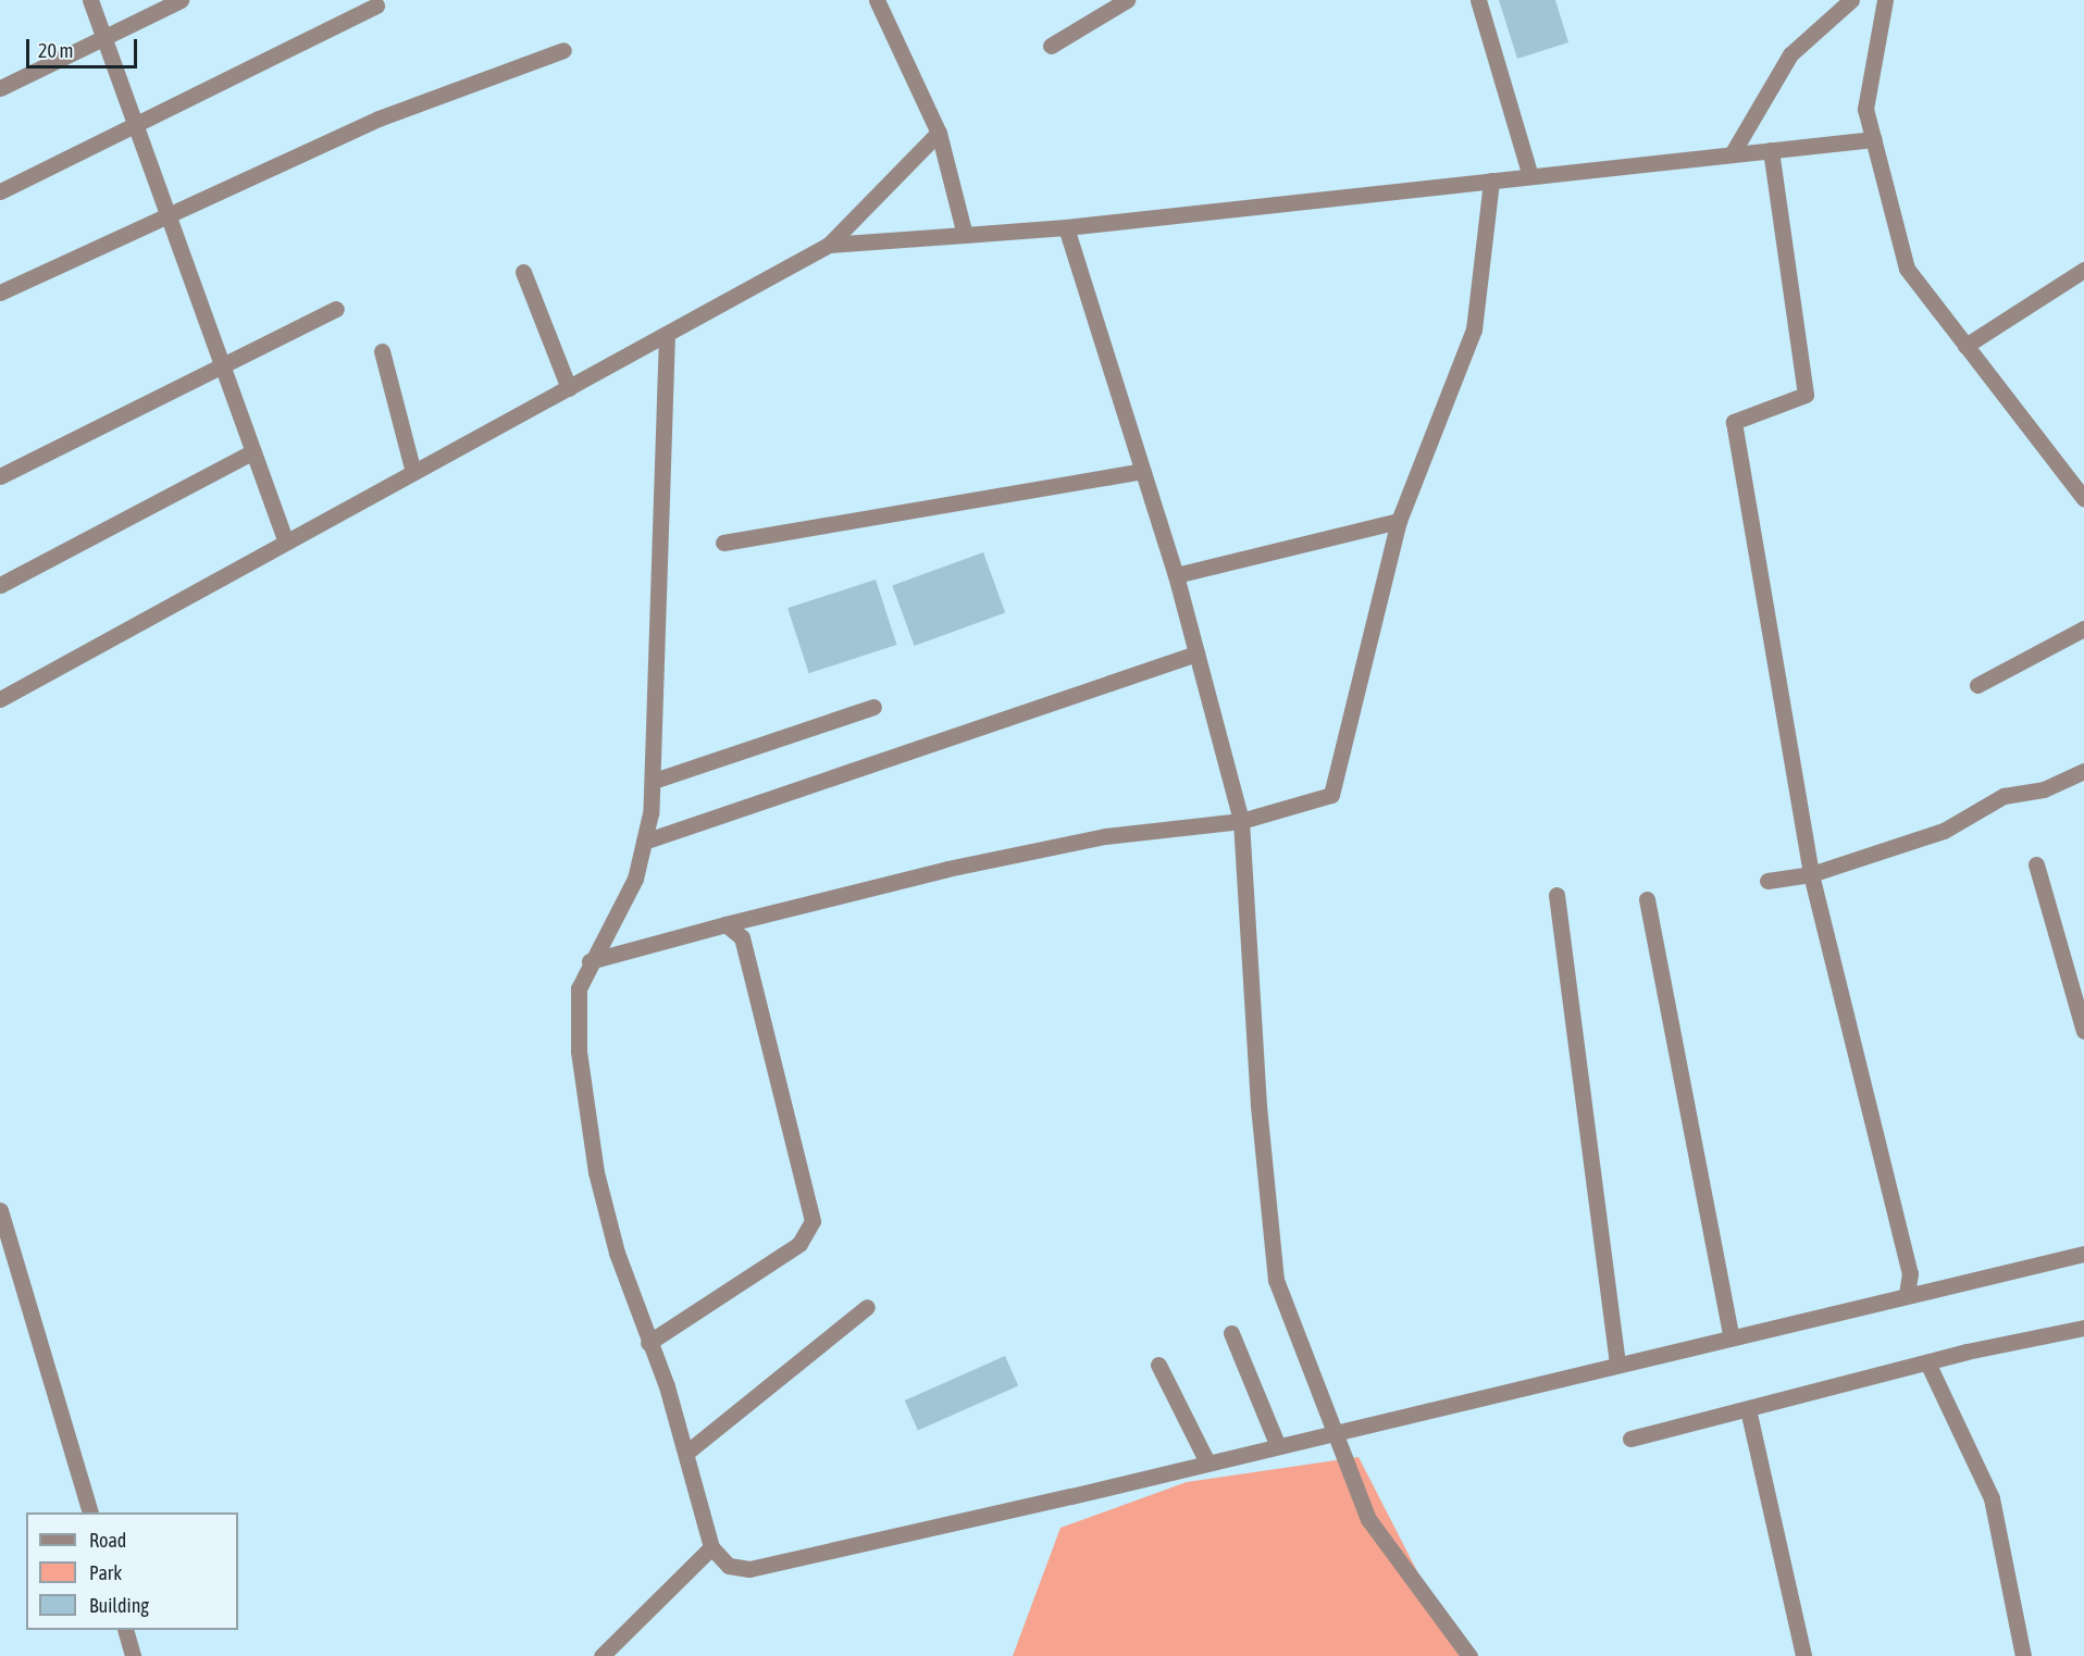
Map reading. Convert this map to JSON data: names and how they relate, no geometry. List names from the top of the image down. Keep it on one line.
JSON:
{"legend":["Road","Park","Building"],"scale_bar":"20 m"}
